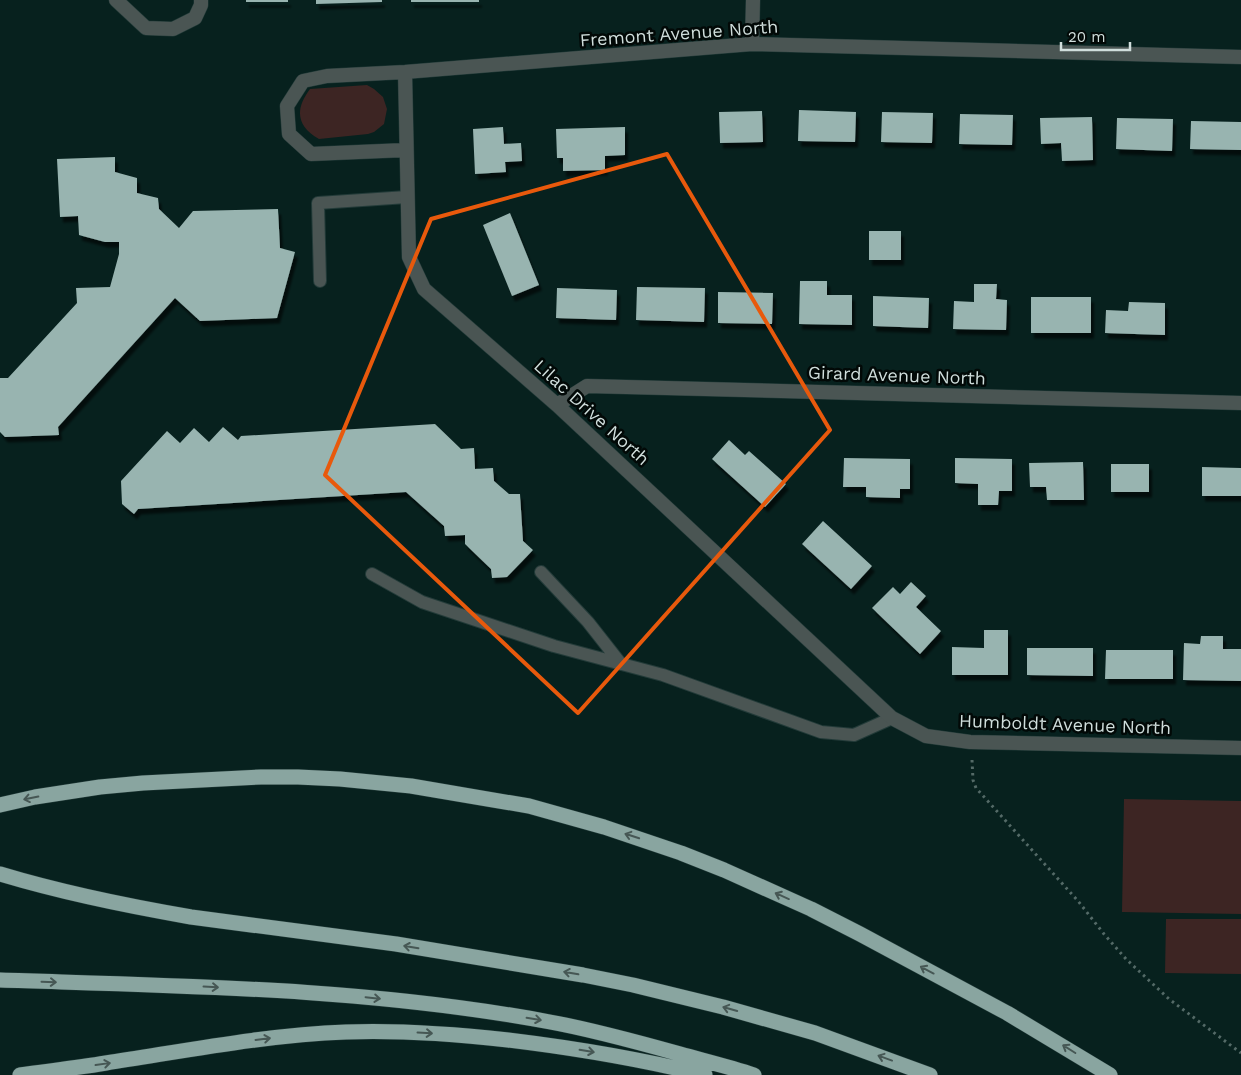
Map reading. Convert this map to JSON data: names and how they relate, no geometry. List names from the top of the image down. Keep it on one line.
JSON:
{"streets":{"street":["Fremont Avenue North","Girard Avenue North","Lilac Drive North","Humboldt Avenue North"]},"crossings":[["Fremont Avenue North","Lilac Drive North"],["Girard Avenue North","Lilac Drive North"],["Lilac Drive North","Humboldt Avenue North"]],"scale_bar":"20 m"}
